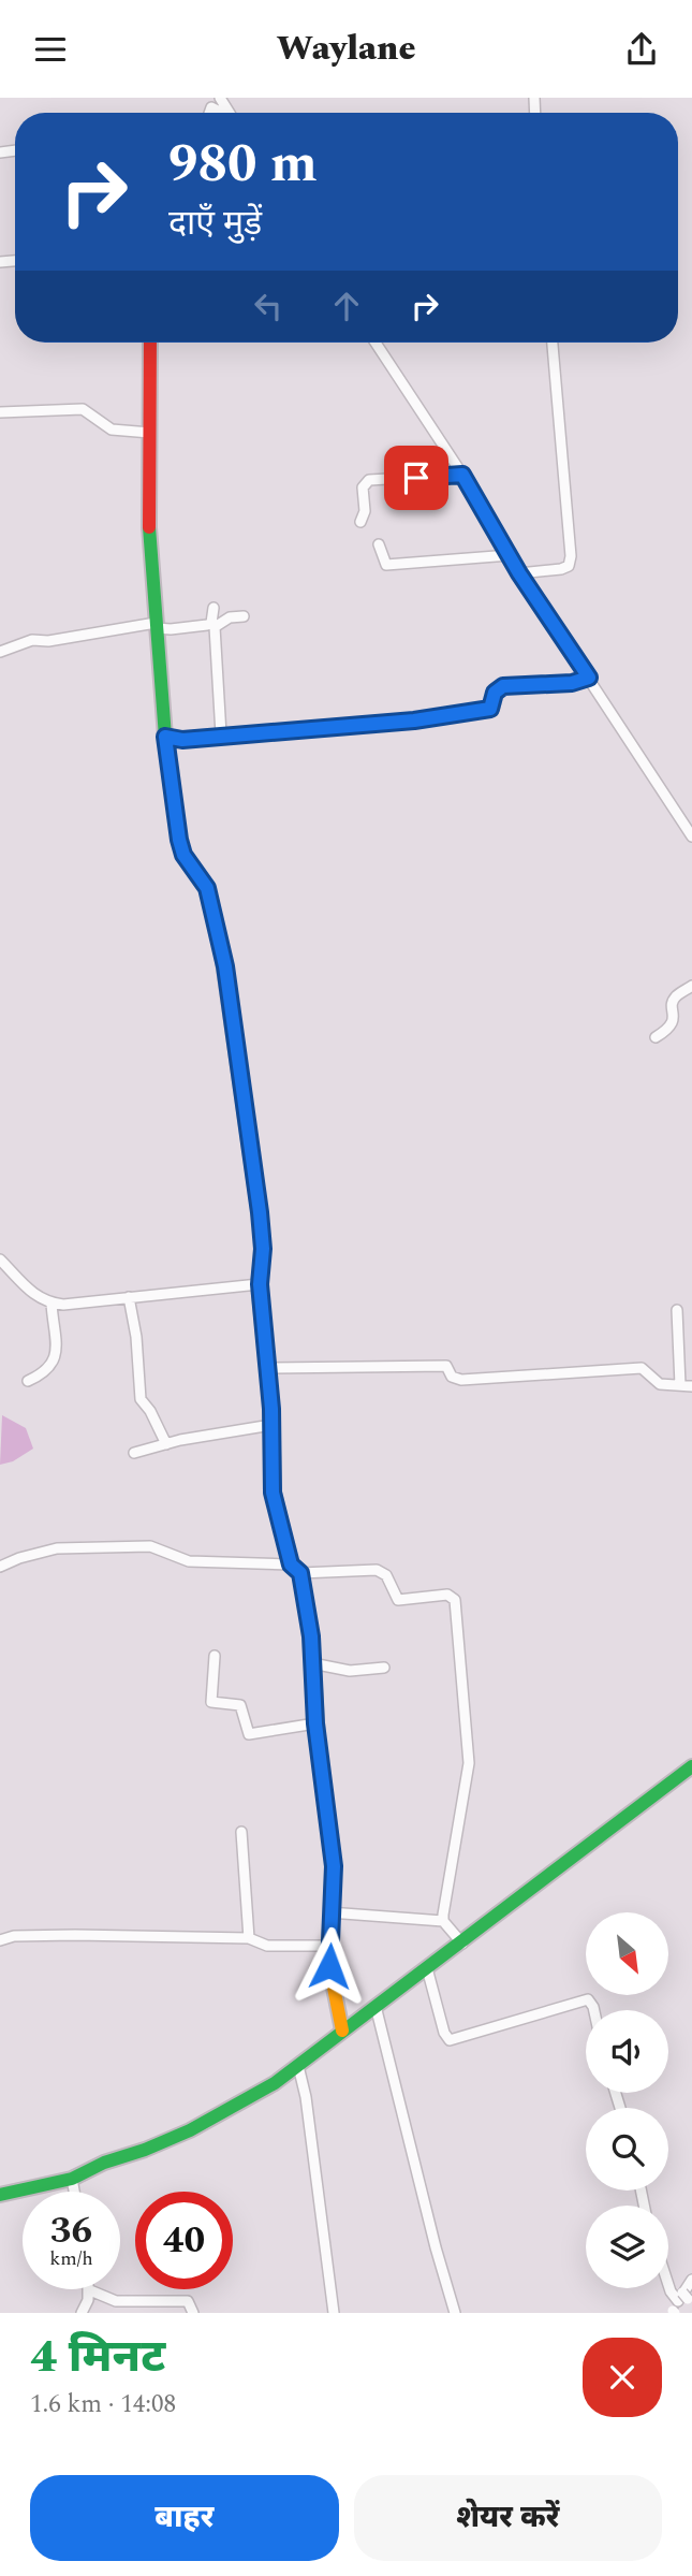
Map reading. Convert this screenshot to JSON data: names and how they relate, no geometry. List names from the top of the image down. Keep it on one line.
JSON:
{"north":"bottom right","page":{"header":"Waylane","turn":["980 m","दाएँ मुड़ें"],"speed":"36 km/h","limit":"40","heading":["4 मिनट","1.6 km · 14:08"],"buttons":["बाहर","शेयर करें"]}}
